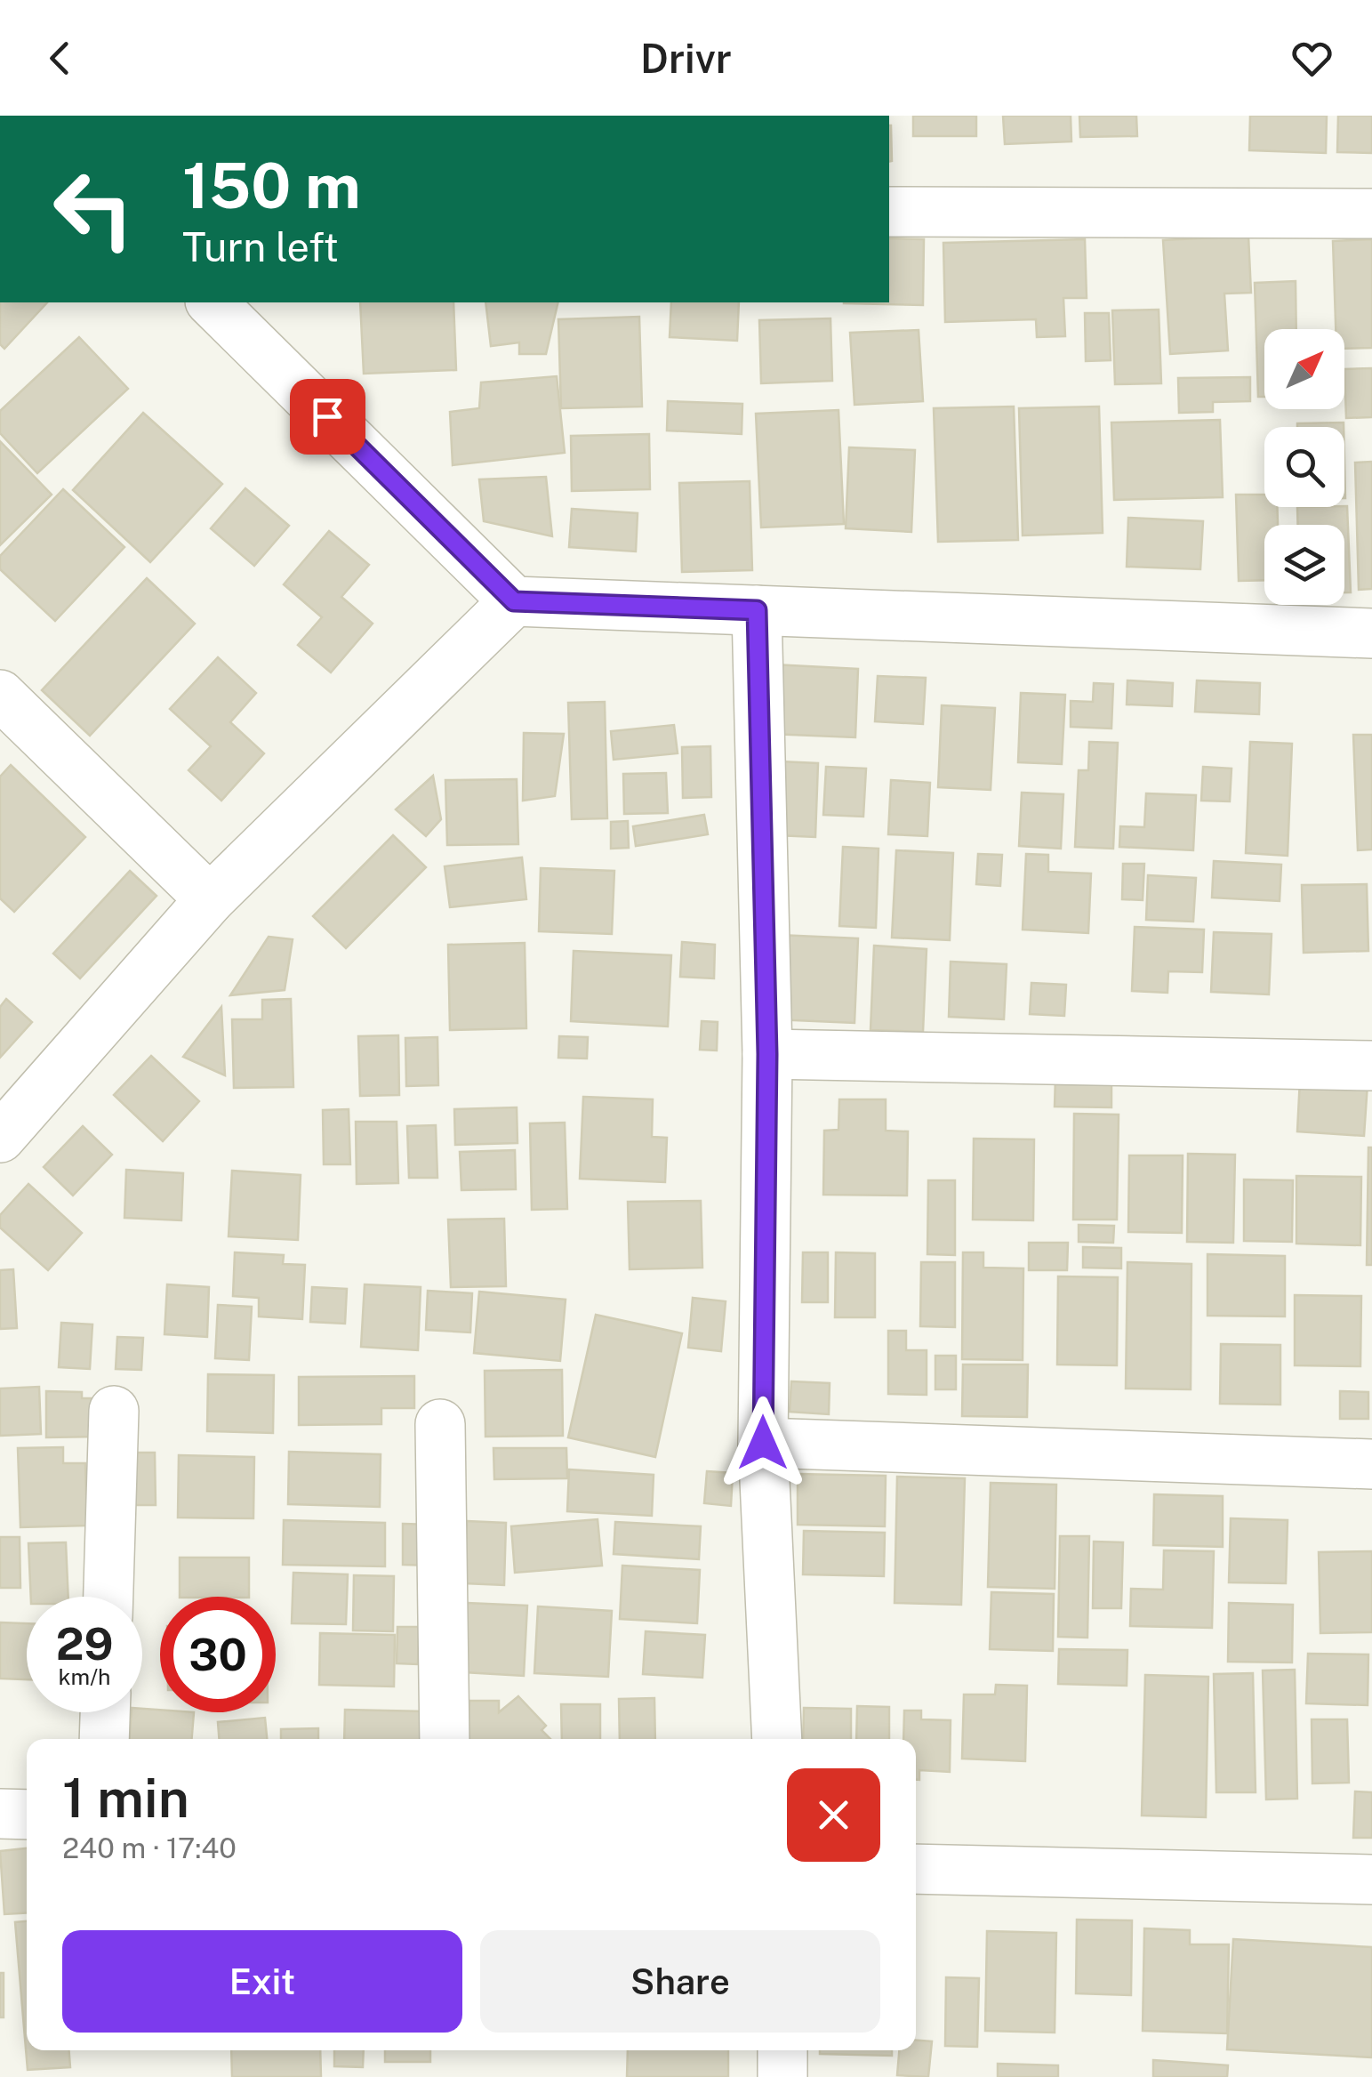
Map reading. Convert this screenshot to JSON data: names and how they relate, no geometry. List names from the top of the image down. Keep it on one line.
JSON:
{"north":"top right","page":{"header":"Drivr","turn":["150 m","Turn left"],"speed":"29 km/h","limit":"30","heading":["1 min","240 m · 17:40"],"buttons":["Exit","Share"]}}
